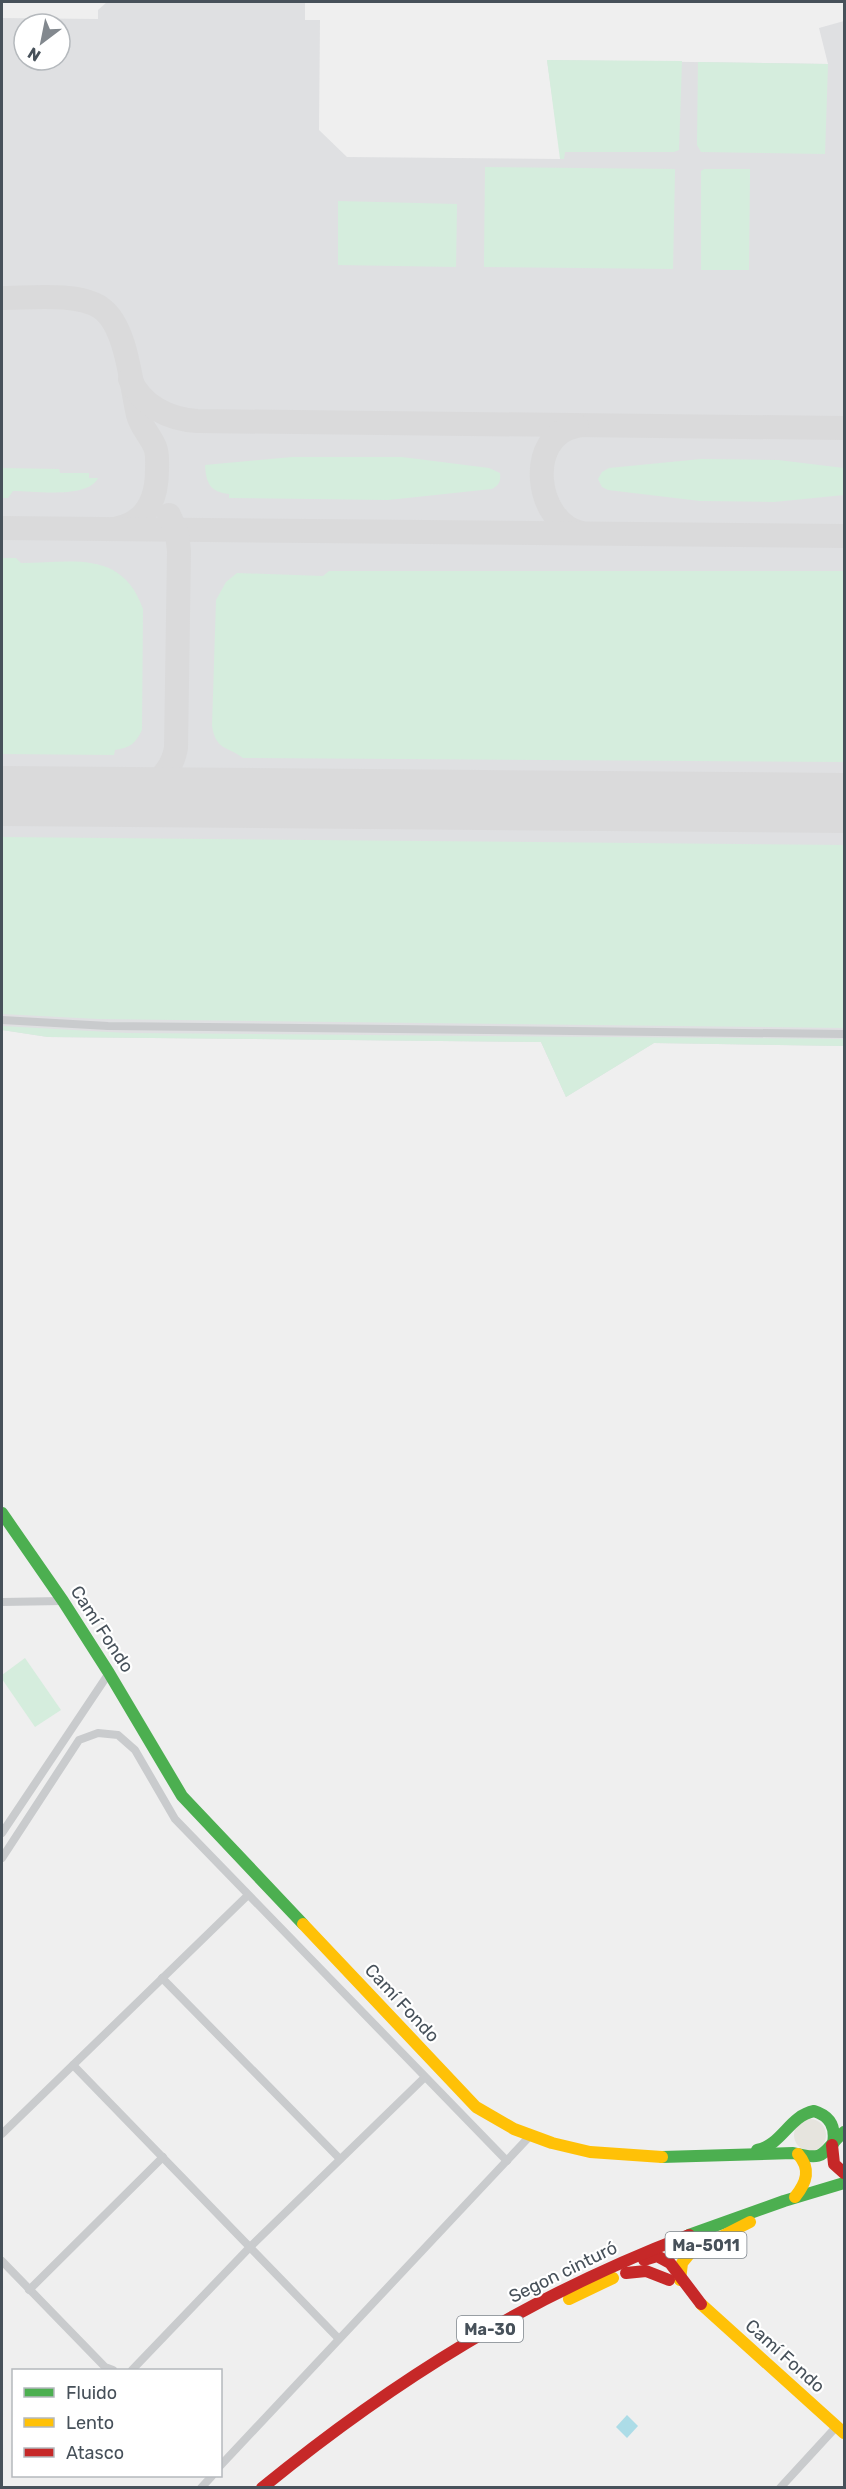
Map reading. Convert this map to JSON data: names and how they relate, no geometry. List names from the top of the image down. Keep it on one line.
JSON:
{"streets":{"main road":["Camí Fondo","Ma-5011","Segon cinturó","Ma-30"]},"crossings":[["Camí Fondo","Ma-5011"],["Ma-5011","Segon cinturó"],["Ma-5011","Ma-30"],["Segon cinturó","Ma-30"]],"legend":["Fluido","Lento","Atasco"],"north":"bottom left"}
